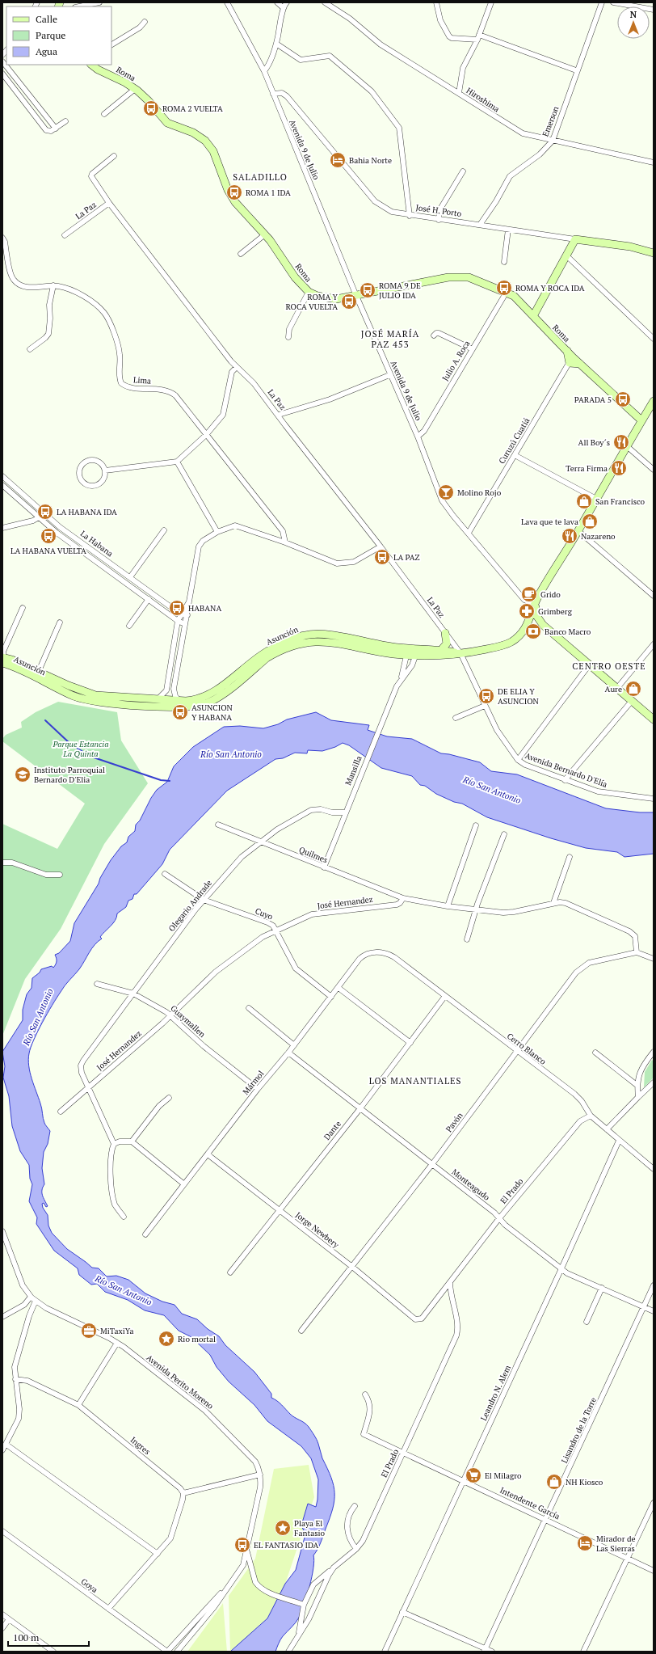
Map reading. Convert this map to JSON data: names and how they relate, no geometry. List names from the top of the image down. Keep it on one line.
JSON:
{"streets":{"main road":["Roma","José H. Porto","Asunción"],"street":["Hiroshima","Emerson","Avenida 9 de Julio","La Paz","Julio A. Roca","Lima","Curuzú Cuatiá","La Habana","Avenida Bernardo D'Elía","Mansilla","Quilmes","José Hernandez","Olegario Andrade","Cuyo","Guaymallen","Cerro Blanco","Mármol","Pavón","Dante","Monteagudo","El Prado","Jorge Newbery","Avenida Perito Moreno","Leandro N. Alem","Lisandro de la Torre","Ingres","Intendente García","Goya"]},"crossings":[["Roma","Avenida 9 de Julio"],["Roma","Julio A. Roca"],["Roma","Curuzú Cuatiá"],["Roma","Asunción"],["Hiroshima","Emerson"],["Emerson","José H. Porto"],["Avenida 9 de Julio","José H. Porto"],["Avenida 9 de Julio","Julio A. Roca"],["Avenida 9 de Julio","Curuzú Cuatiá"],["Avenida 9 de Julio","Asunción"],["La Paz","Asunción"],["La Paz","Avenida Bernardo D'Elía"],["Asunción","Avenida Bernardo D'Elía"],["Asunción","Mansilla"],["Mansilla","Quilmes"],["Mansilla","Olegario Andrade"],["Quilmes","José Hernandez"],["Quilmes","Olegario Andrade"],["José Hernandez","Olegario Andrade"],["José Hernandez","Cuyo"],["José Hernandez","Guaymallen"],["Olegario Andrade","Cuyo"],["Olegario Andrade","Guaymallen"],["Cuyo","Mármol"],["Guaymallen","Mármol"],["Cerro Blanco","Mármol"],["Cerro Blanco","Pavón"],["Cerro Blanco","Dante"],["Cerro Blanco","El Prado"],["Cerro Blanco","Leandro N. Alem"],["Mármol","Monteagudo"],["Mármol","Jorge Newbery"],["Pavón","Monteagudo"],["Pavón","Jorge Newbery"],["Dante","Monteagudo"],["Dante","Jorge Newbery"],["Monteagudo","El Prado"],["Monteagudo","Leandro N. Alem"],["Monteagudo","Lisandro de la Torre"],["El Prado","Jorge Newbery"],["El Prado","Intendente García"],["Avenida Perito Moreno","Goya"],["Leandro N. Alem","Intendente García"],["Lisandro de la Torre","Intendente García"]],"districts":["SALADILLO","JOSÉ MARÍA PAZ 453","CENTRO OESTE","LOS MANANTIALES"],"water":["Río San Antonio"],"parks":["Parque Estancia La Quinta"],"places":{"bus stop":["ROMA 2 VUELTA","ROMA 1 IDA","ROMA Y ROCA IDA","ROMA 9 DE JULIO IDA","ROMA Y ROCA VUELTA","PARADA 5","LA HABANA IDA","LA HABANA VUELTA","LA PAZ","HABANA","DE ELIA Y ASUNCION","ASUNCION Y HABANA","EL FANTASIO IDA"],"hotel":["Bahia Norte","Mirador de Las Sierras"],"restaurant":["All Boy´s","Terra Firma","Nazareno"],"bar":["Molino Rojo"],"shop":["San Francisco","Lava que te lava","Aure","NH Kiosco"],"cafe":["Grido"],"pharmacy":["Grimberg"],"bank":["Banco Macro"],"school or university":["Instituto Parroquial Bernardo D'Elia"],"office":["MiTaxiYa"],"place":["Rio mortal","Playa El Fantasio"],"supermarket":["El Milagro"]},"legend":["Calle","Parque","Agua"],"scale_bar":"100 m","north":"top"}
